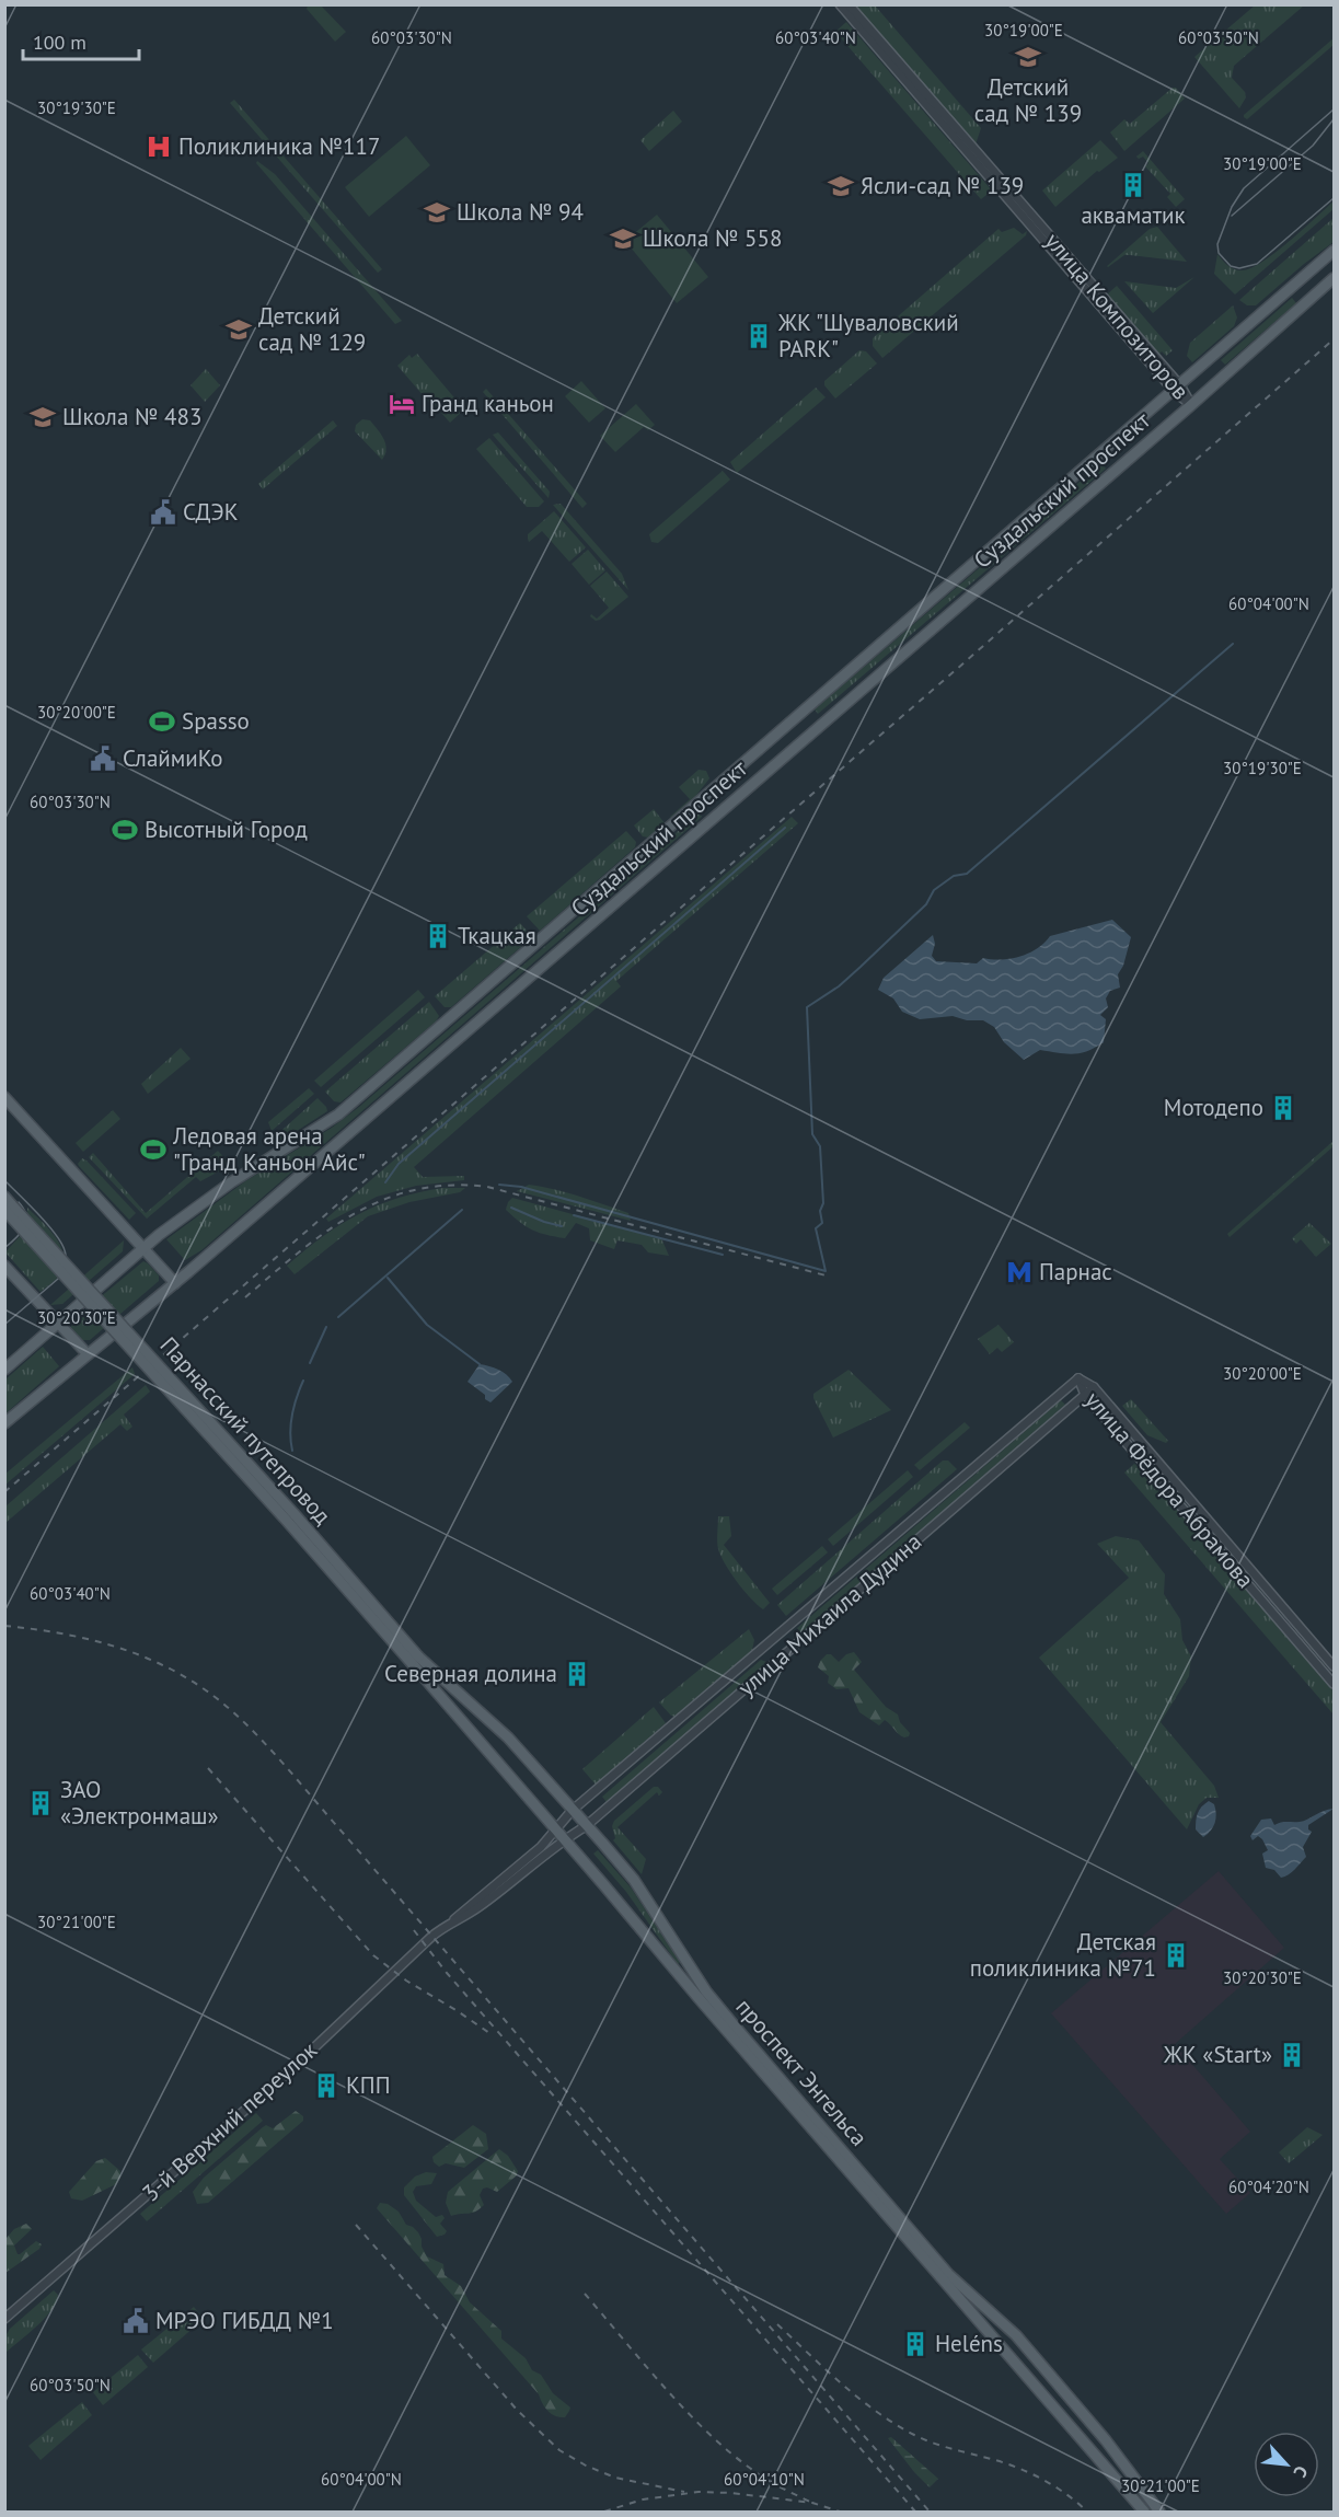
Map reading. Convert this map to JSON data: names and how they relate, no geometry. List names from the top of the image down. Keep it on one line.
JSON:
{"streets":{"main road":["Суздальский проспект","Парнасский путепровод","проспект Энгельса"],"street":["улица Композиторов","улица Фёдора Абрамова","улица Михаила Дудина","3-й Верхний переулок"]},"crossings":[["улица Композиторов","Суздальский проспект"],["Парнасский путепровод","проспект Энгельса"],["улица Фёдора Абрамова","улица Михаила Дудина"],["улица Михаила Дудина","проспект Энгельса"],["улица Михаила Дудина","3-й Верхний переулок"],["проспект Энгельса","3-й Верхний переулок"]],"places":{"school or university":["Детский сад № 139","Ясли-сад № 139","Школа № 94","Школа № 558","Детский сад № 129","Школа № 483"],"hospital":["Поликлиника №117"],"building":["акваматик","ЖК \"Шуваловский PARK\"","Ткацкая","Мотодепо","Северная долина","ЗАО «Электронмаш»","Детская поликлиника №71","ЖК «Start»","КПП","Heléns"],"hotel":["Гранд каньон"],"public building":["СДЭК","СлаймиКо","МРЭО ГИБДД №1"],"sports":["Spasso","Высотный Город","Ледовая арена \"Гранд Каньон Айс\""],"metro station":["Парнас"]},"scale_bar":"100 m","north":"bottom right","coordinates":["30°19'00\"E","60°03'30\"N","60°03'40\"N","60°03'50\"N","30°19'30\"E","60°04'00\"N","30°20'00\"E","30°20'30\"E","30°21'00\"E","60°04'20\"N","60°04'10\"N"]}
